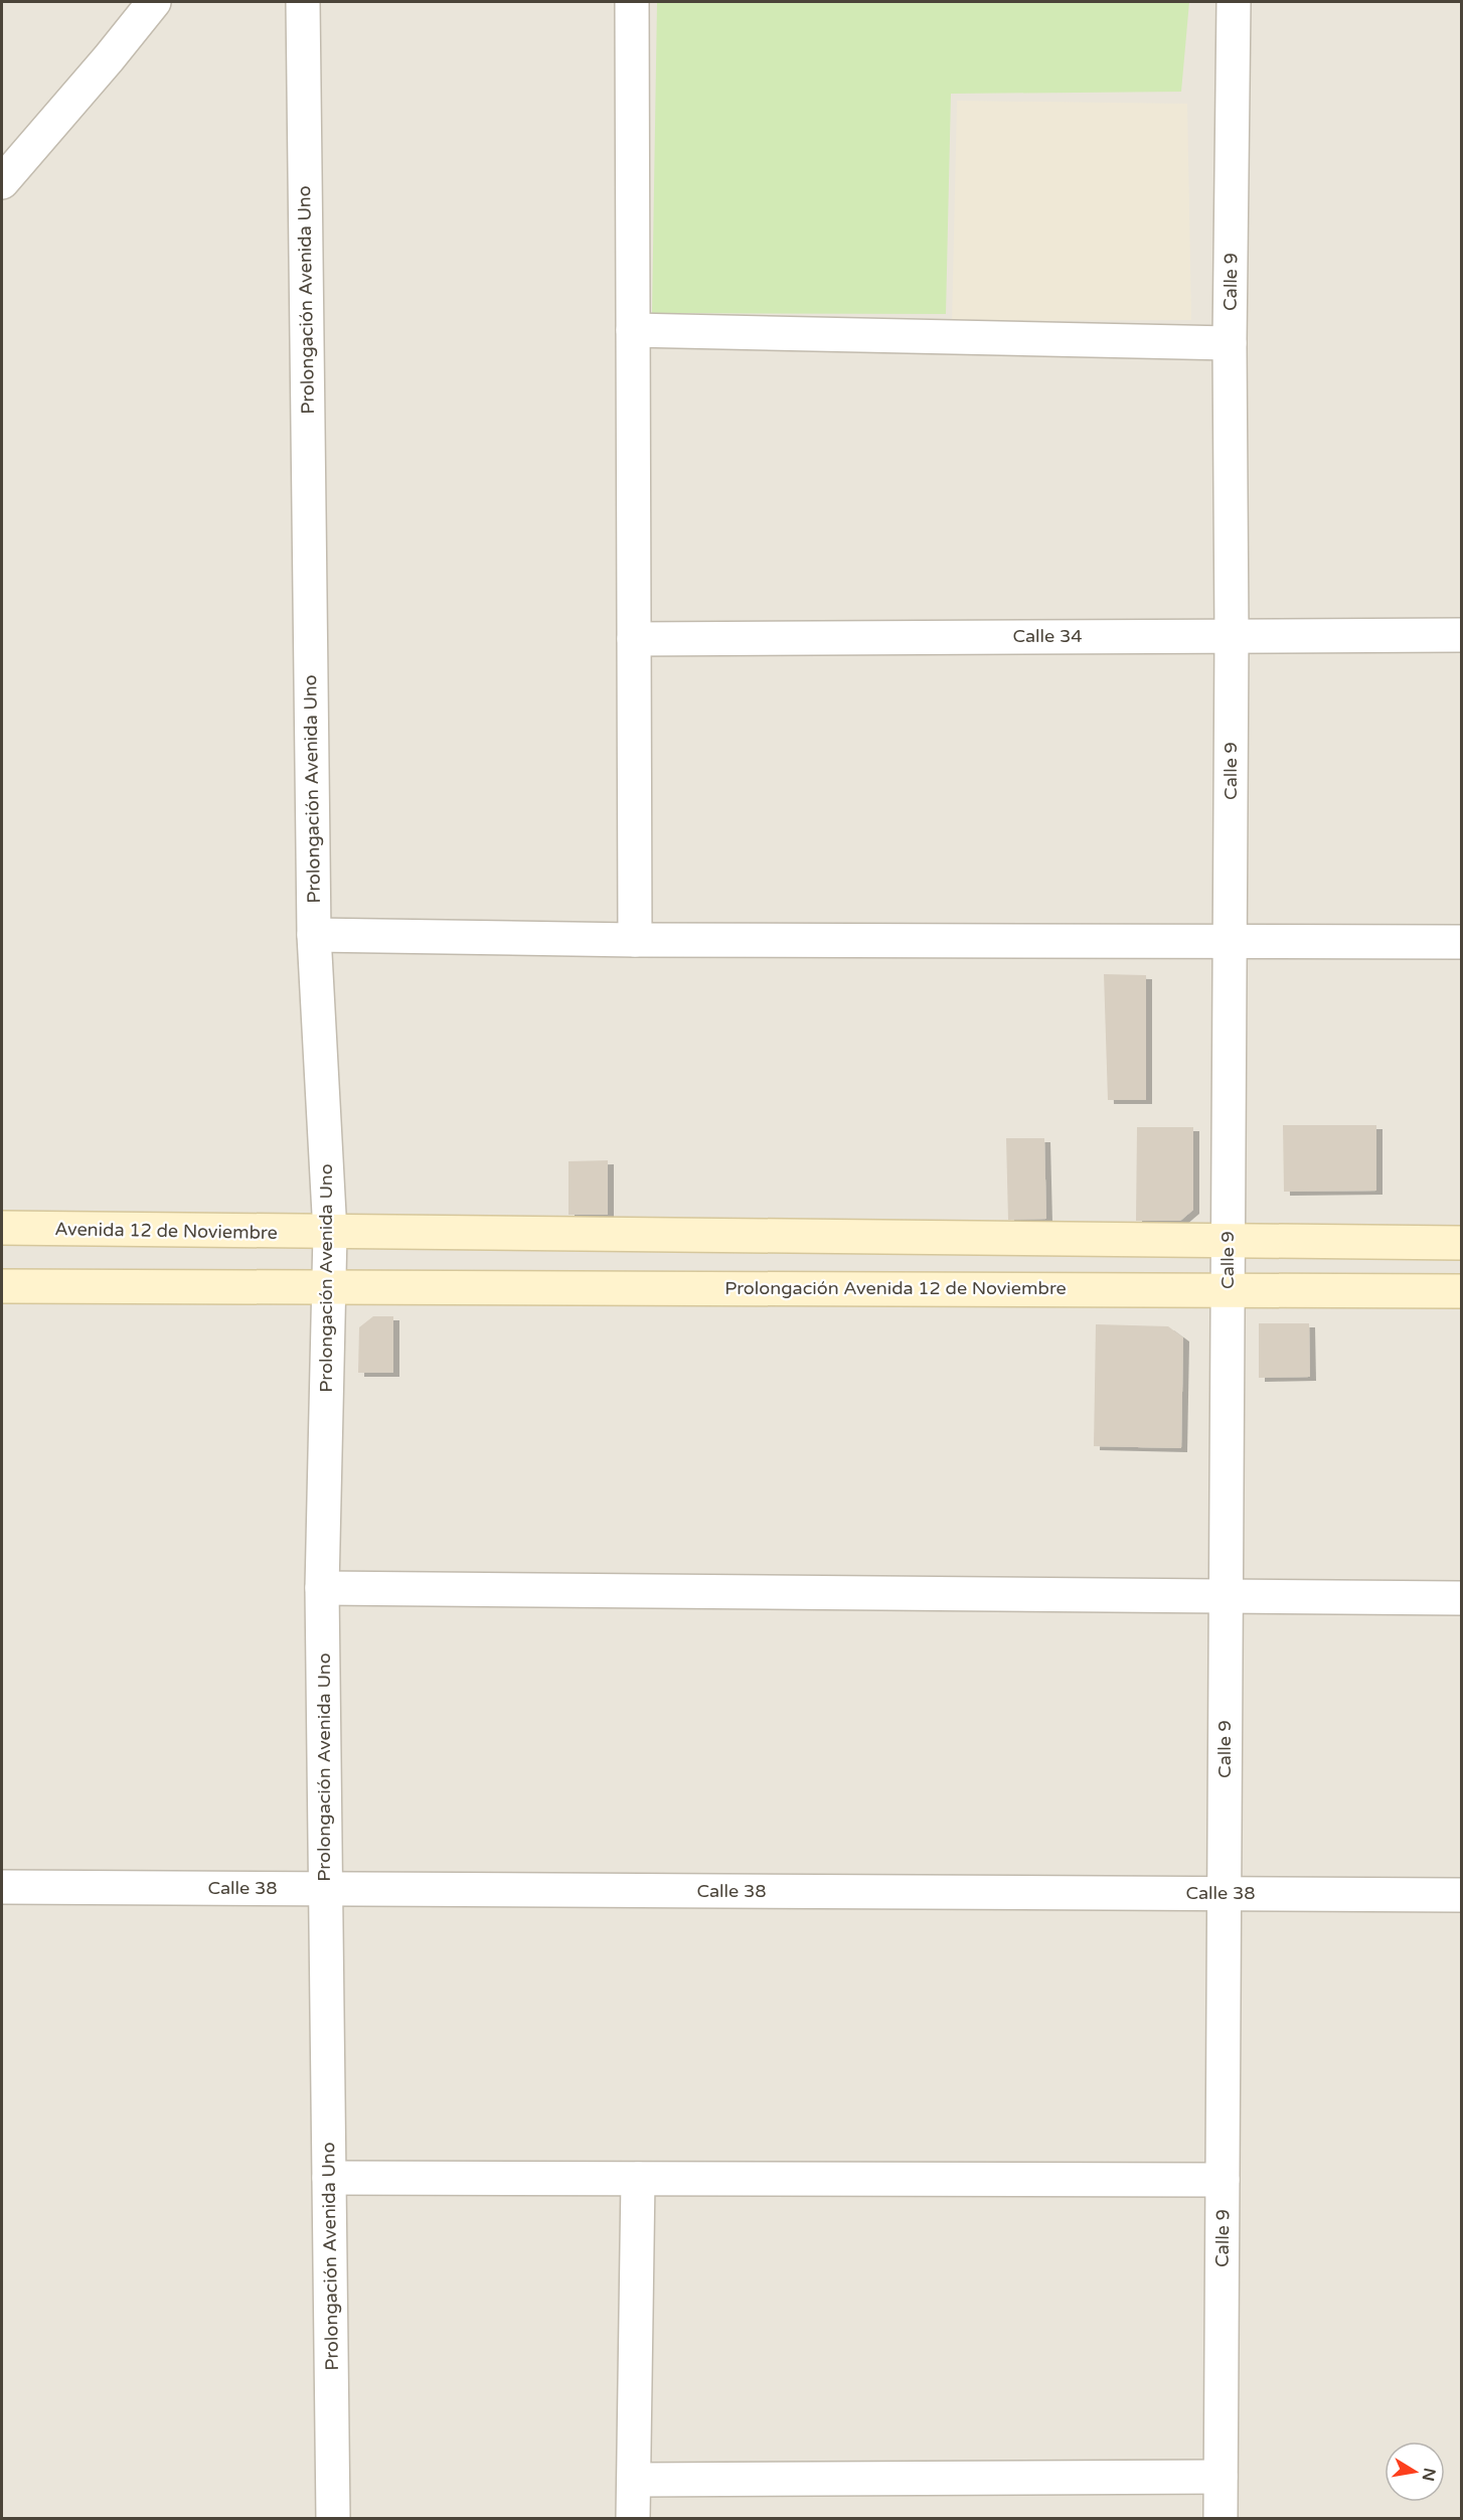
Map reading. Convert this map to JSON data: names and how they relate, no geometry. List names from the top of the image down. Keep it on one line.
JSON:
{"streets":{"main road":["Avenida 12 de Noviembre","Prolongación Avenida 12 de Noviembre"],"street":["Calle 9","Prolongación Avenida Uno","Calle 34","Calle 38"]},"crossings":[["Calle 9","Calle 34"],["Calle 9","Prolongación Avenida 12 de Noviembre"],["Calle 9","Calle 38"],["Prolongación Avenida Uno","Avenida 12 de Noviembre"],["Prolongación Avenida Uno","Prolongación Avenida 12 de Noviembre"],["Prolongación Avenida Uno","Calle 38"]],"north":"right"}
